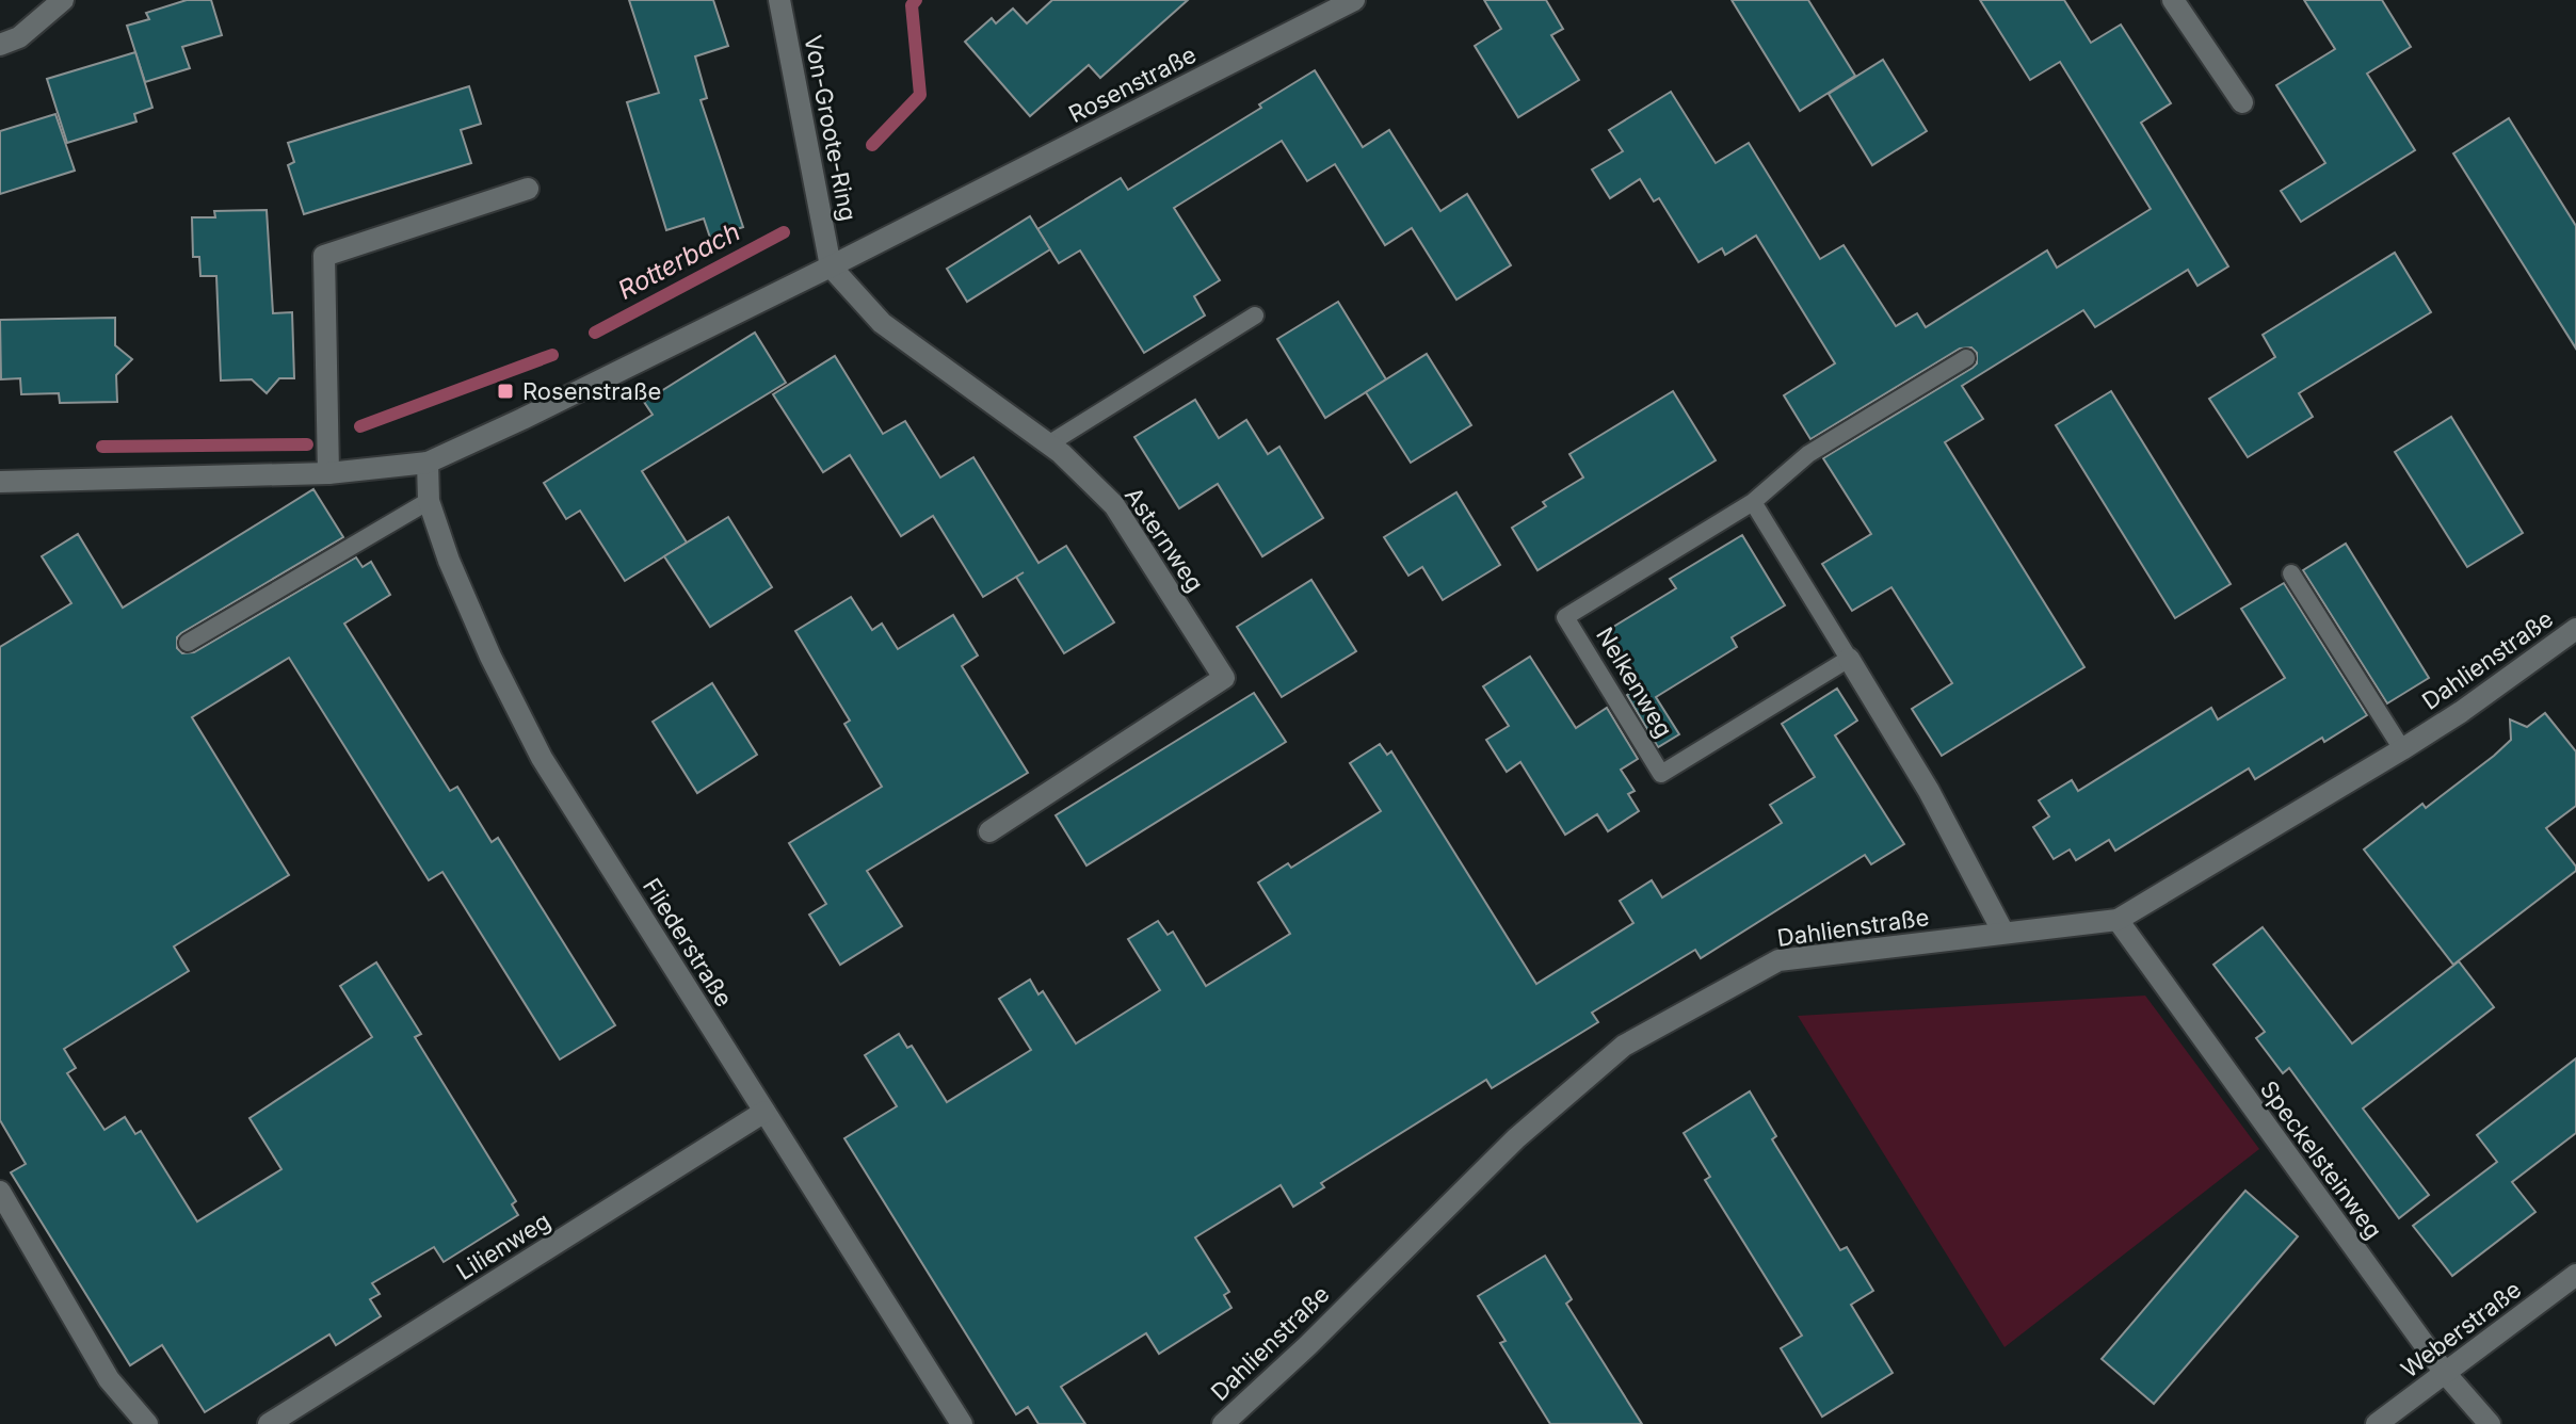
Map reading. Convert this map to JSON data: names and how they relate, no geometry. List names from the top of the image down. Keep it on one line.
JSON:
{"streets":{"street":["Rosenstraße","Von-Groote-Ring","Asternweg","Dahlienstraße","Fliederstraße","Speckelsteinweg","Lilienweg","Weberstraße"],"lane":["Nelkenweg"]},"crossings":[["Rosenstraße","Von-Groote-Ring"],["Rosenstraße","Asternweg"],["Rosenstraße","Fliederstraße"],["Von-Groote-Ring","Asternweg"],["Dahlienstraße","Speckelsteinweg"],["Fliederstraße","Lilienweg"],["Speckelsteinweg","Weberstraße"]],"water":["Rotterbach"],"places":{"transit":["Rosenstraße"]}}
